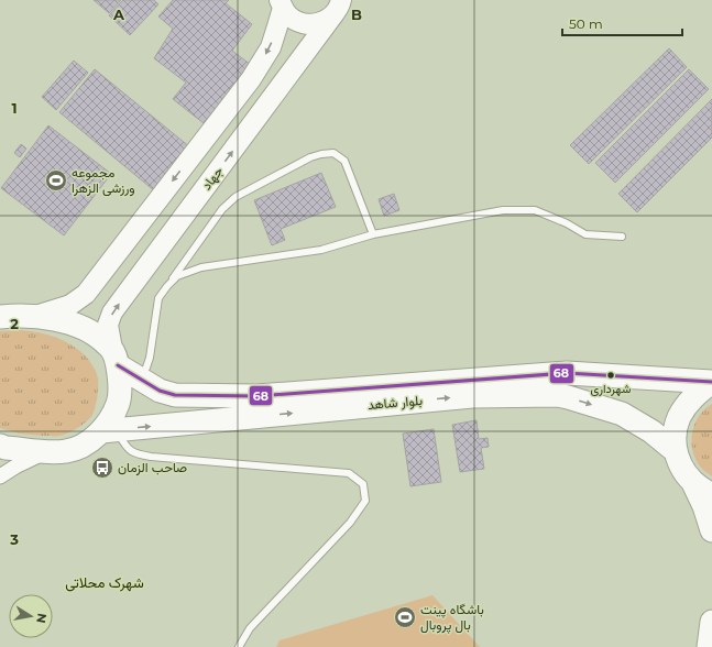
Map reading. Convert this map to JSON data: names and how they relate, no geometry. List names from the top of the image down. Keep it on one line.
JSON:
{"streets":{"main road":["جهاد","بلوار شاهد"]},"crossings":[["جهاد","بلوار شاهد"]],"districts":["شهرک محلاتی"],"places":{"sports":["مجموعه ورزشی الزهرا","باشگاه پینت بال پروبال"],"other":["شهرداری"],"bus stop":["صاحب الزمان"]},"lines":["transit line 68"],"scale_bar":"50 m","north":"right","grid":{"columns":["A","B"],"rows":["1","2","3"]}}
